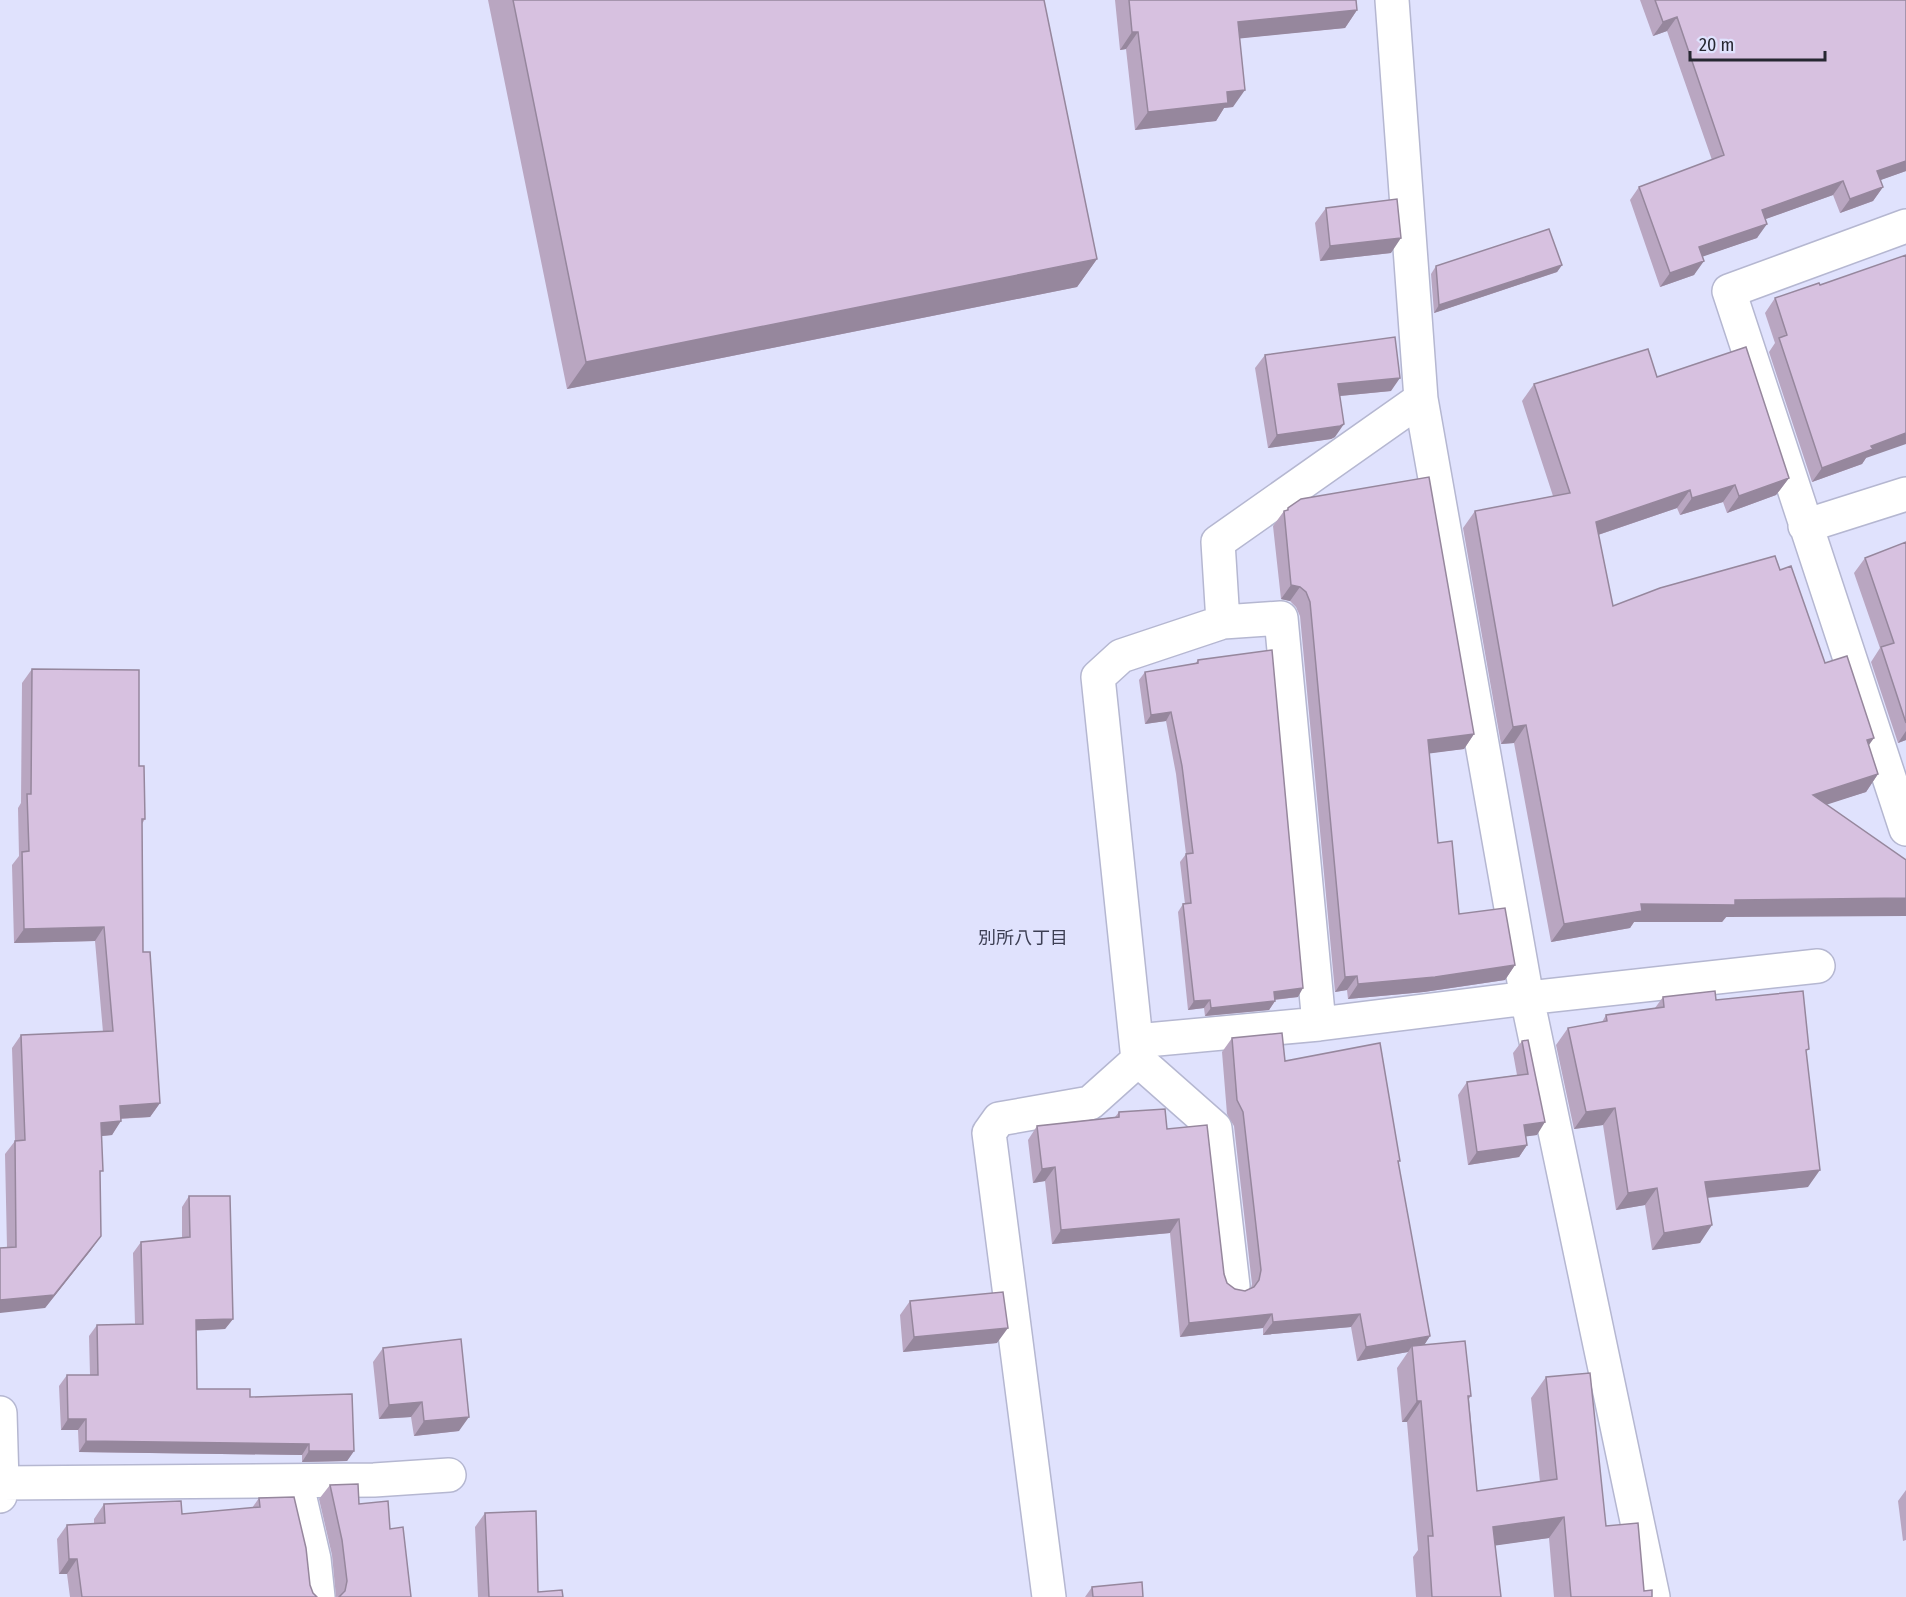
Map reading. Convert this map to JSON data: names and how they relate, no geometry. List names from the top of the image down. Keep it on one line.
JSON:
{"districts":["別所八丁目"],"scale_bar":"20 m"}
